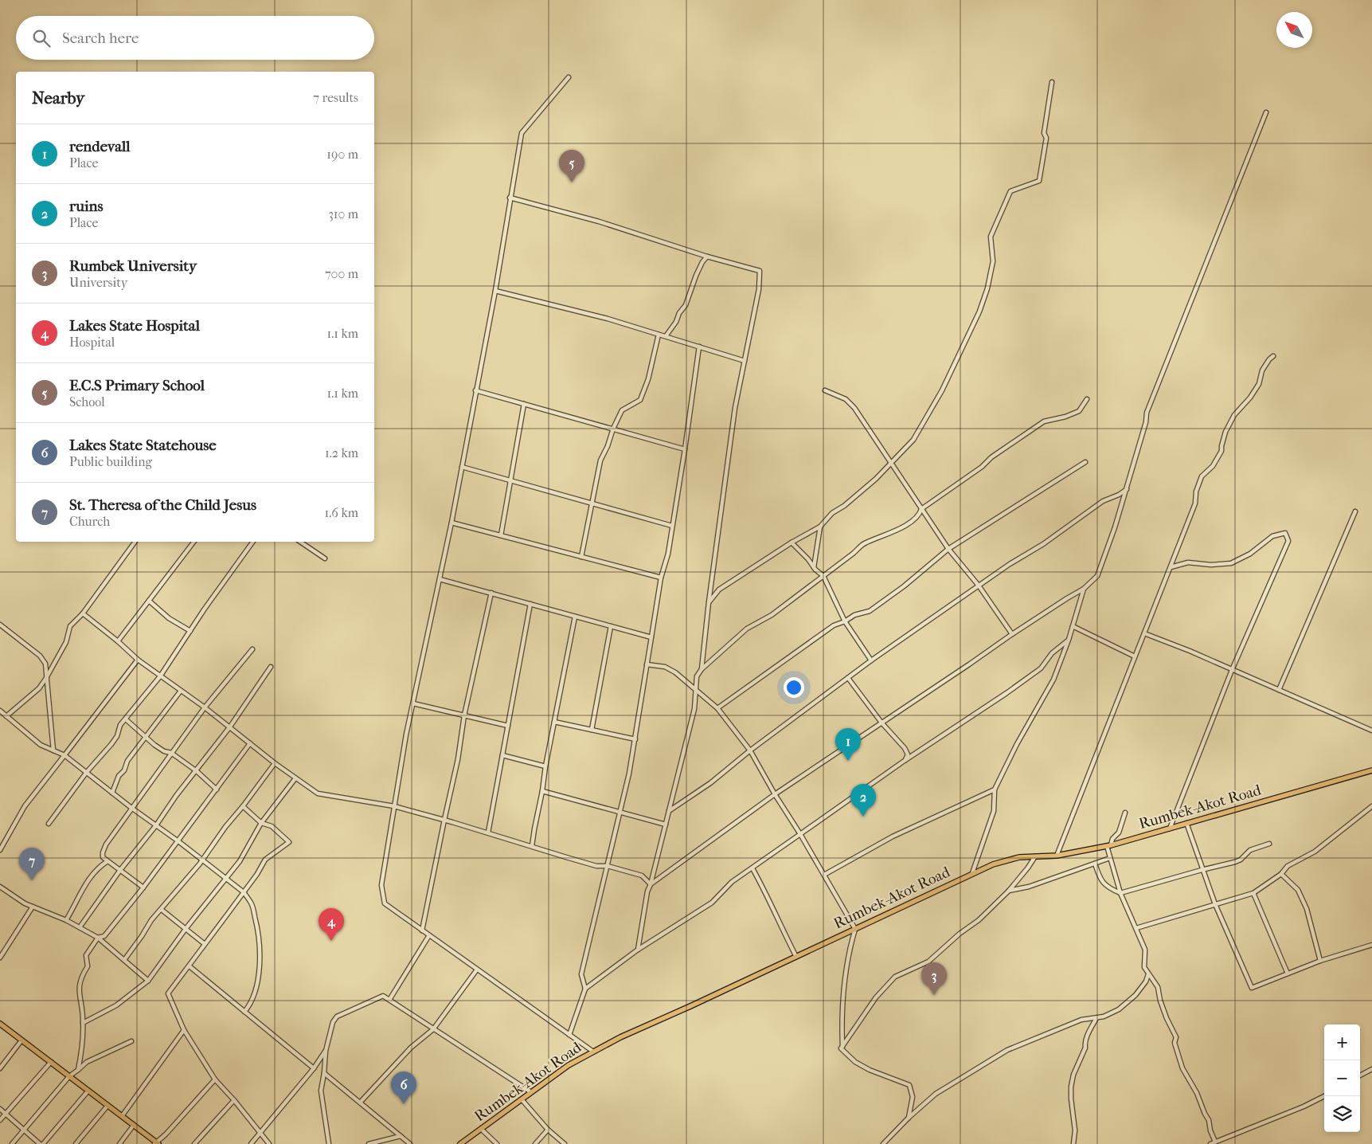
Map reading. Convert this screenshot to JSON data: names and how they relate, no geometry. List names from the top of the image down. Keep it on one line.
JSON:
{"streets":{"main road":["Rumbek-Akot Road"]},"north":"top left","page":{"search":"Search here","heading":["Nearby","7 results"],"list":[{"mark":"1","name":"rendevall","note":"Place","value":"190 m"},{"mark":"2","name":"ruins","note":"Place","value":"310 m"},{"mark":"3","name":"Rumbek University","note":"University","value":"700 m"},{"mark":"4","name":"Lakes State Hospital","note":"Hospital","value":"1.1 km"},{"mark":"5","name":"E.C.S Primary School","note":"School","value":"1.1 km"},{"mark":"6","name":"Lakes State Statehouse","note":"Public building","value":"1.2 km"},{"mark":"7","name":"St. Theresa of the Child Jesus","note":"Church","value":"1.6 km"}],"pins":["5","1","2","7","4","3","6"],"map_buttons":["+","−"]}}
